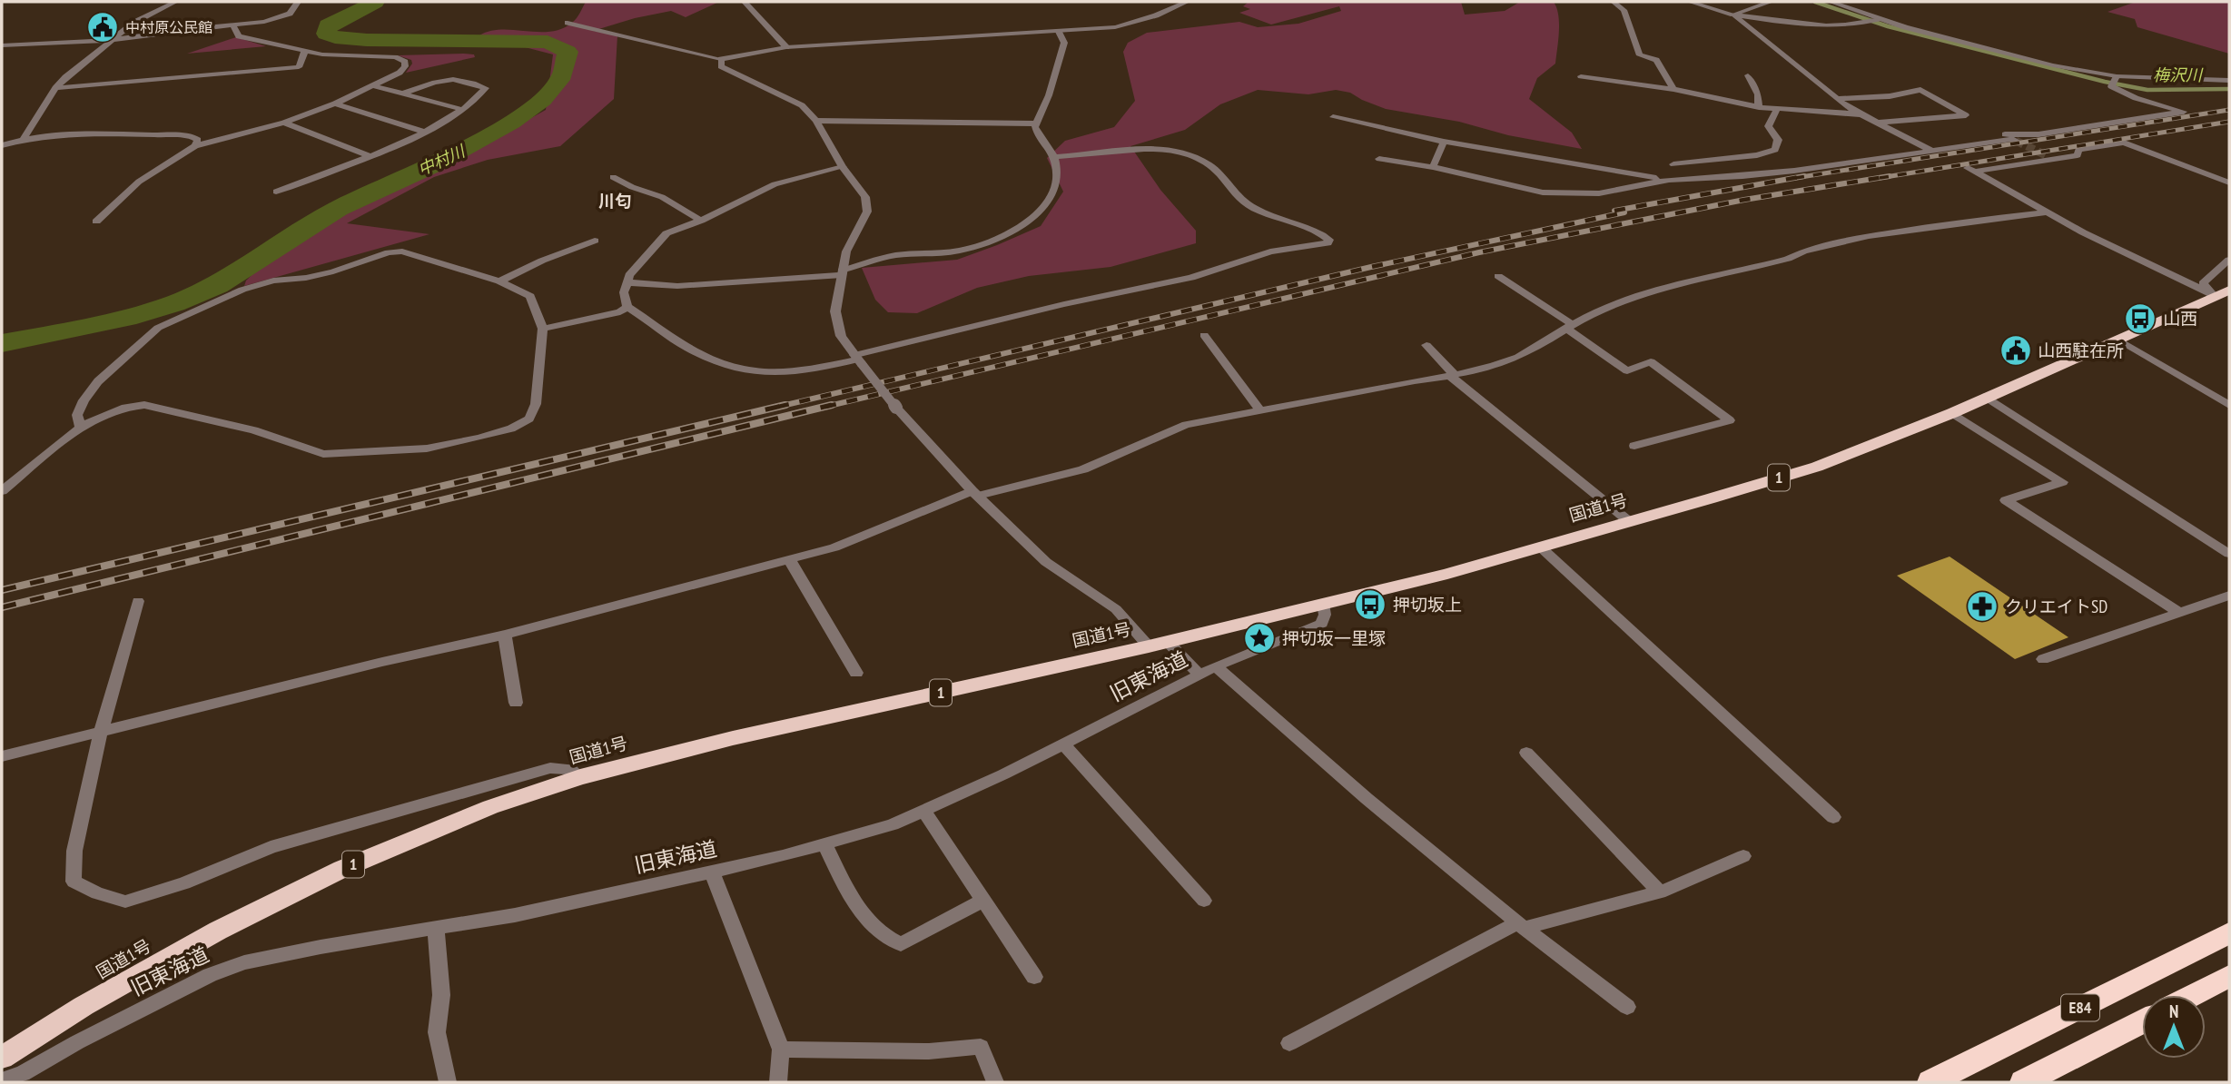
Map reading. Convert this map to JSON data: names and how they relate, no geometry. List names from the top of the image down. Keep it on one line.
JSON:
{"streets":{"highway":["1","国道1号","E84"],"street":["旧東海道"]},"crossings":[["国道1号","旧東海道"]],"districts":["川匂"],"water":["梅沢川","中村川"],"places":{"public building":["中村原公民館","山西駐在所"],"bus stop":["山西","押切坂上"],"pharmacy":["クリエイトSD"],"place":["押切坂一里塚"]},"north":"top"}
